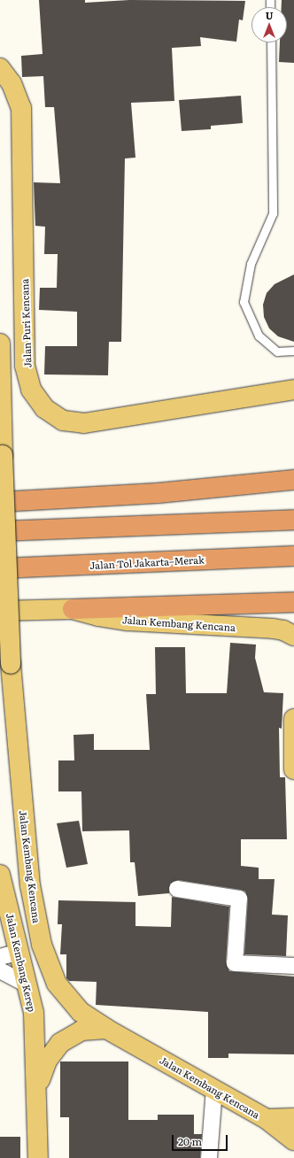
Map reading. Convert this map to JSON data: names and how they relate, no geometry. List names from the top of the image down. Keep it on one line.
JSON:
{"streets":{"highway":["Jalan Tol Jakarta–Merak"],"main road":["Jalan Puri Kencana","Jalan Kembang Kencana","Jalan Kembang Kerep"]},"scale_bar":"20 m","north":"top"}
